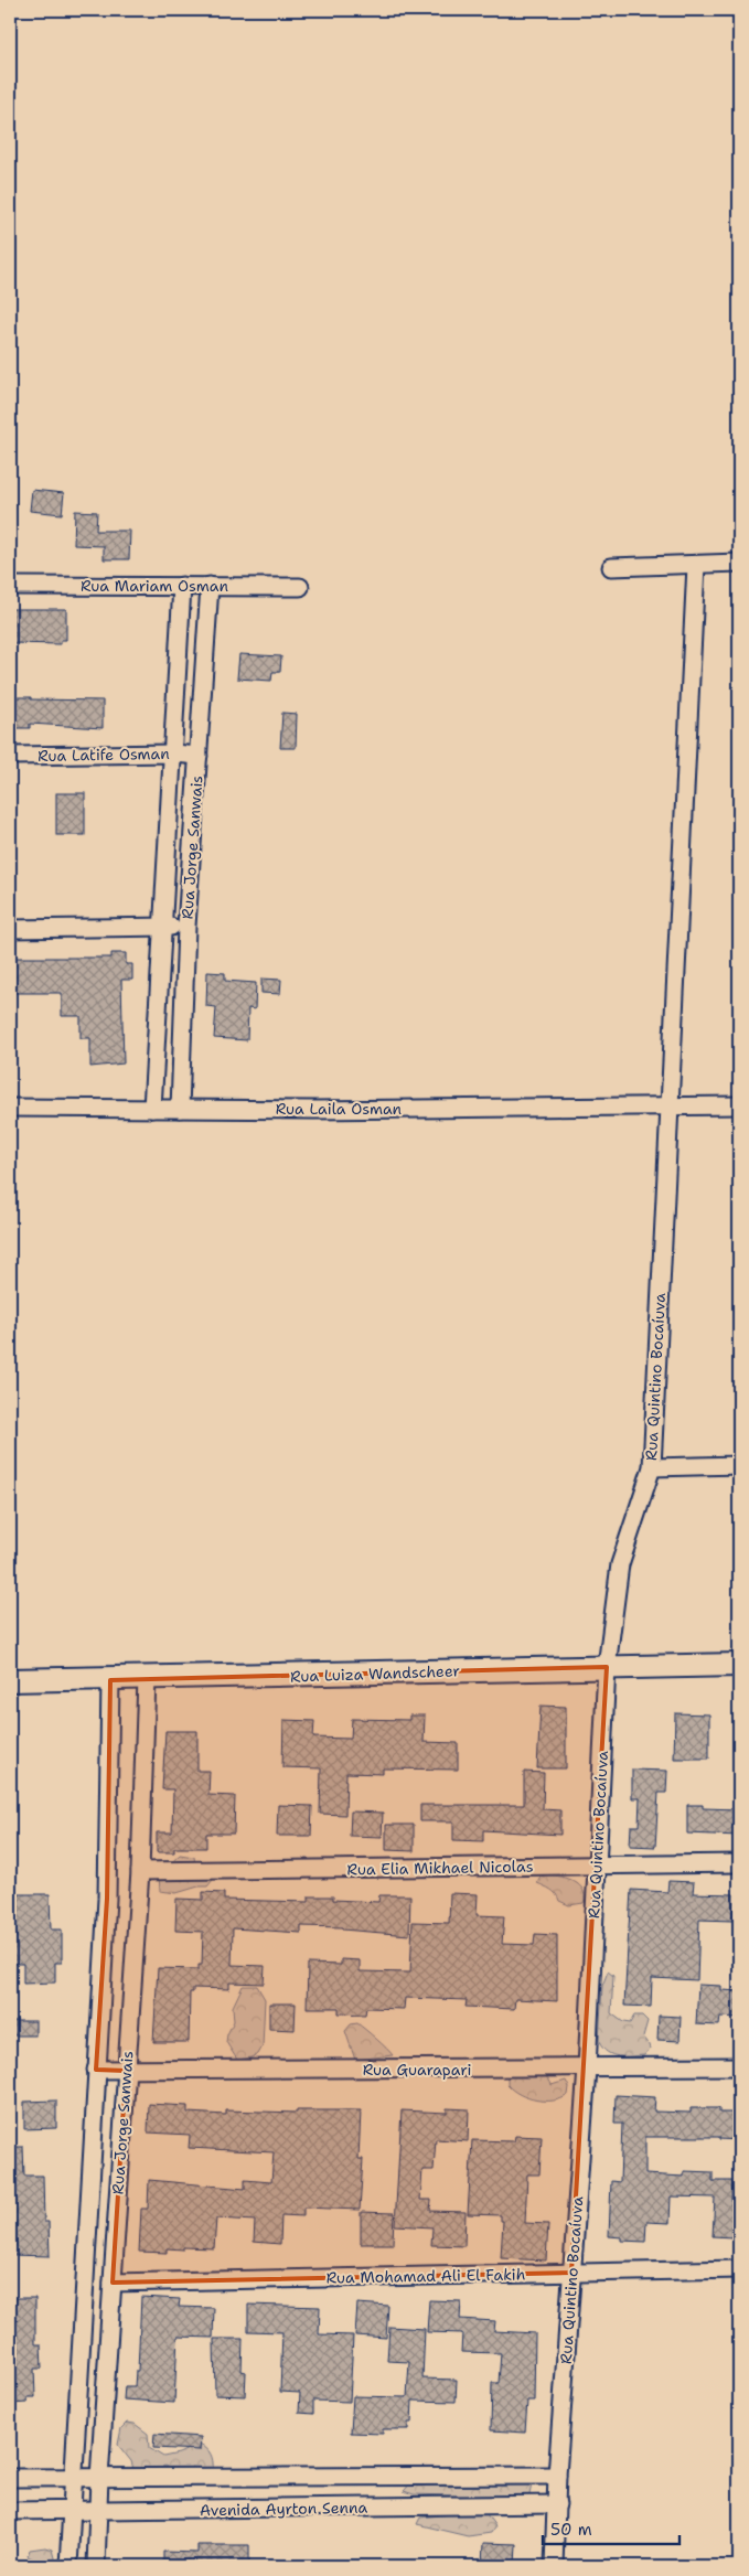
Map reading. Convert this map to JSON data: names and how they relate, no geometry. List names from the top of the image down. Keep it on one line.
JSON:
{"streets":{"main road":["Rua Luiza Wandscheer"],"street":["Rua Mariam Osman","Rua Latife Osman","Rua Jorge Sanwais","Rua Laila Osman","Rua Quintino Bocaíuva","Rua Elia Mikhael Nicolas","Rua Guarapari","Rua Mohamad Ali El Fakih","Avenida Ayrton Senna"]},"crossings":[["Rua Mariam Osman","Rua Jorge Sanwais"],["Rua Latife Osman","Rua Jorge Sanwais"],["Rua Jorge Sanwais","Rua Laila Osman"],["Rua Jorge Sanwais","Rua Luiza Wandscheer"],["Rua Jorge Sanwais","Rua Elia Mikhael Nicolas"],["Rua Jorge Sanwais","Rua Guarapari"],["Rua Jorge Sanwais","Rua Mohamad Ali El Fakih"],["Rua Jorge Sanwais","Avenida Ayrton Senna"],["Rua Laila Osman","Rua Quintino Bocaíuva"],["Rua Quintino Bocaíuva","Rua Luiza Wandscheer"],["Rua Quintino Bocaíuva","Rua Elia Mikhael Nicolas"],["Rua Quintino Bocaíuva","Rua Guarapari"],["Rua Quintino Bocaíuva","Rua Mohamad Ali El Fakih"],["Rua Quintino Bocaíuva","Avenida Ayrton Senna"]],"scale_bar":"50 m"}
